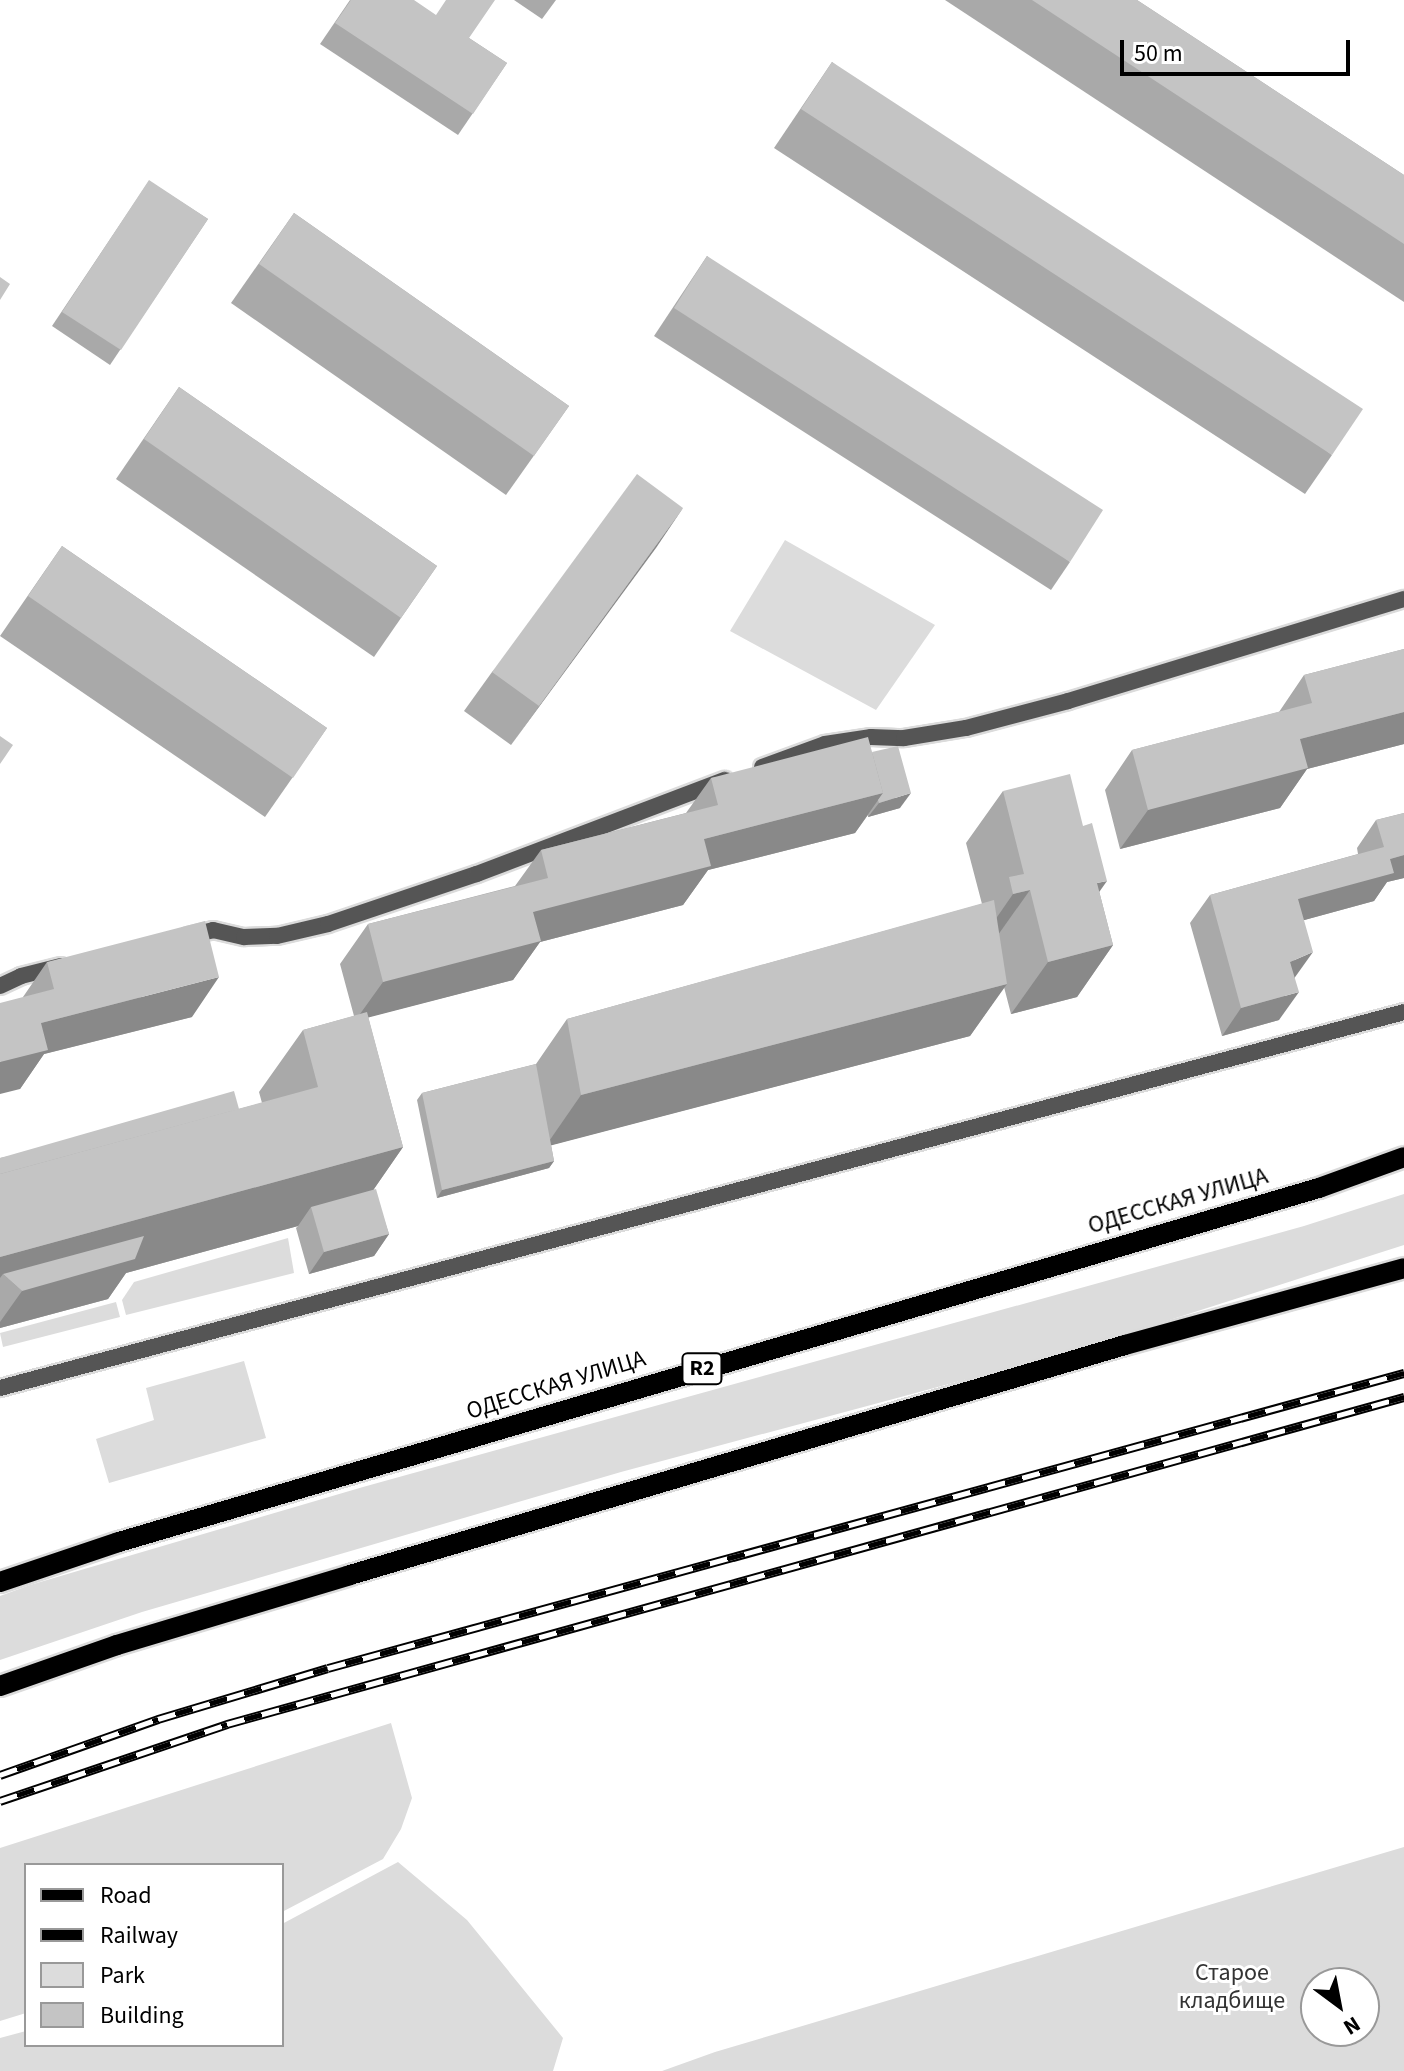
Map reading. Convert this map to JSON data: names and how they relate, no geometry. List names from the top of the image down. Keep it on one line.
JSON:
{"streets":{"main road":["ОДЕССКАЯ УЛИЦА","R2"]},"parks":["Старое кладбище"],"legend":["Road","Railway","Park","Building"],"scale_bar":"50 m","north":"bottom right"}
